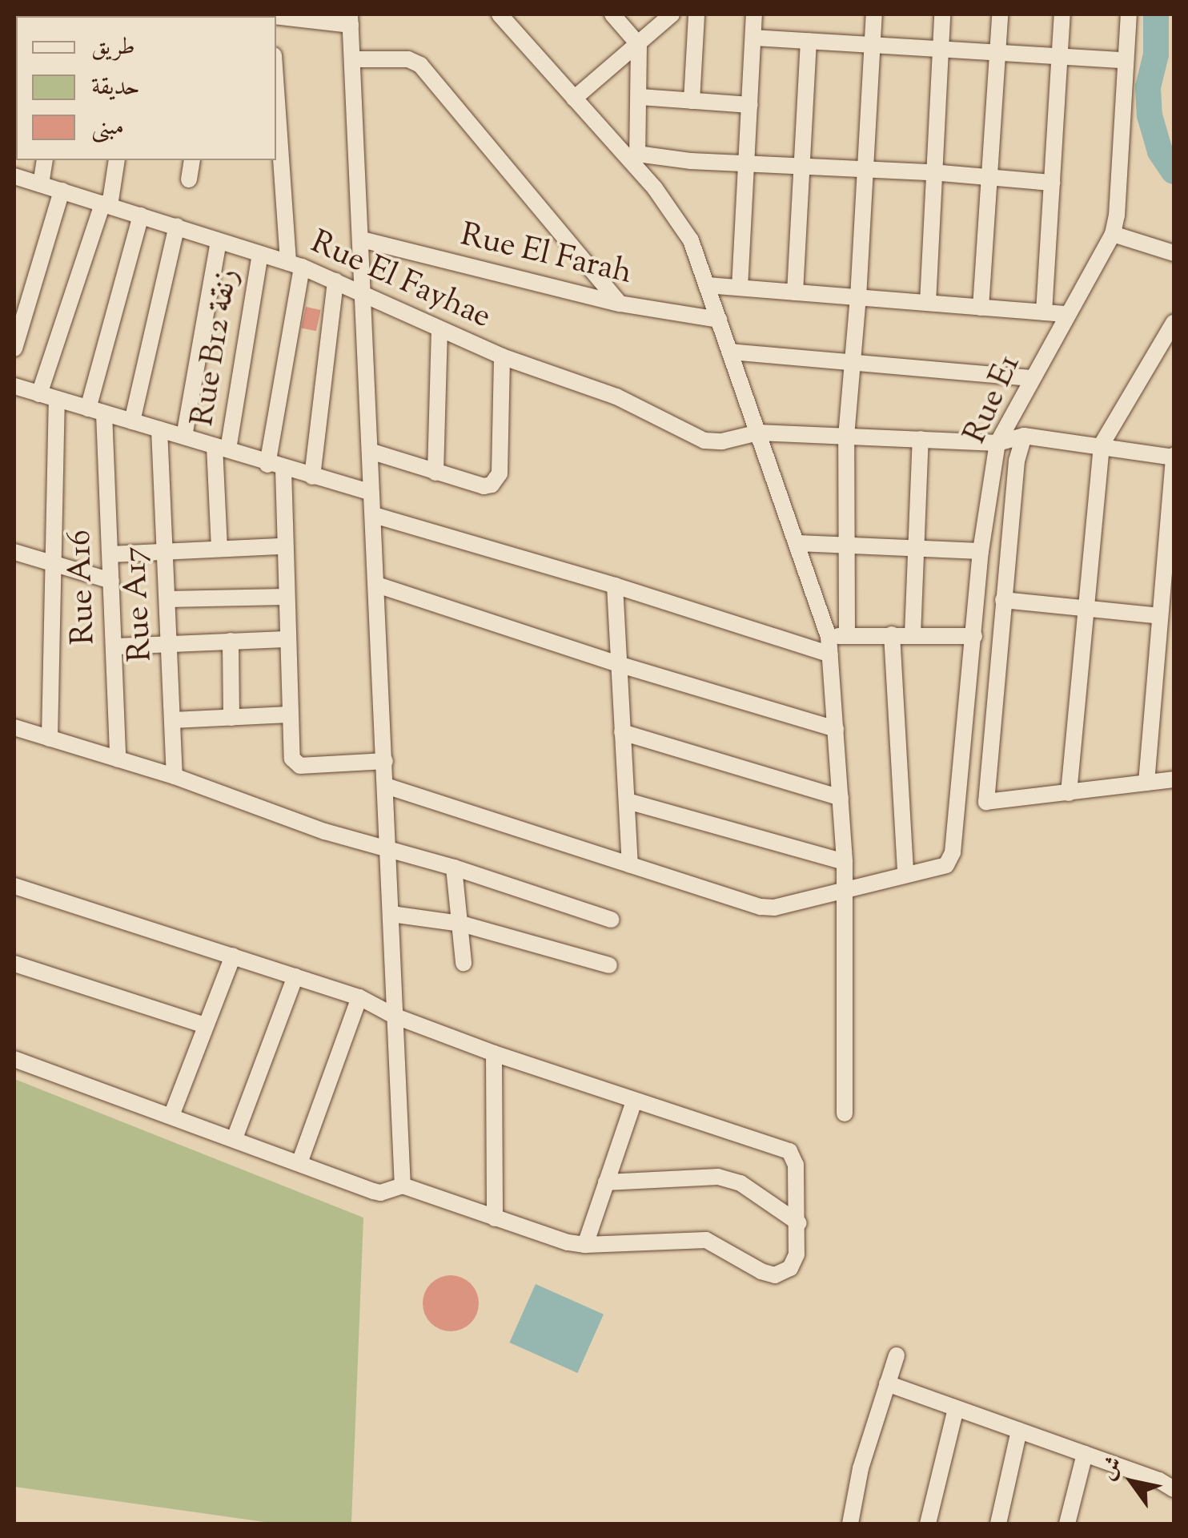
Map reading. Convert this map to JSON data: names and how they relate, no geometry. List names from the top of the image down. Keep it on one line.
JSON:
{"streets":{"street":["Rue El Farah","Rue El Fayhae","Rue B12 زنقة","Rue E1","Rue A16","Rue A17"]},"crossings":[["Rue El Fayhae","Rue B12 زنقة"],["Rue El Fayhae","Rue E1"],["Rue El Fayhae","Rue A16"]],"legend":["طريق","حديقة","مبنى"],"north":"top left"}
